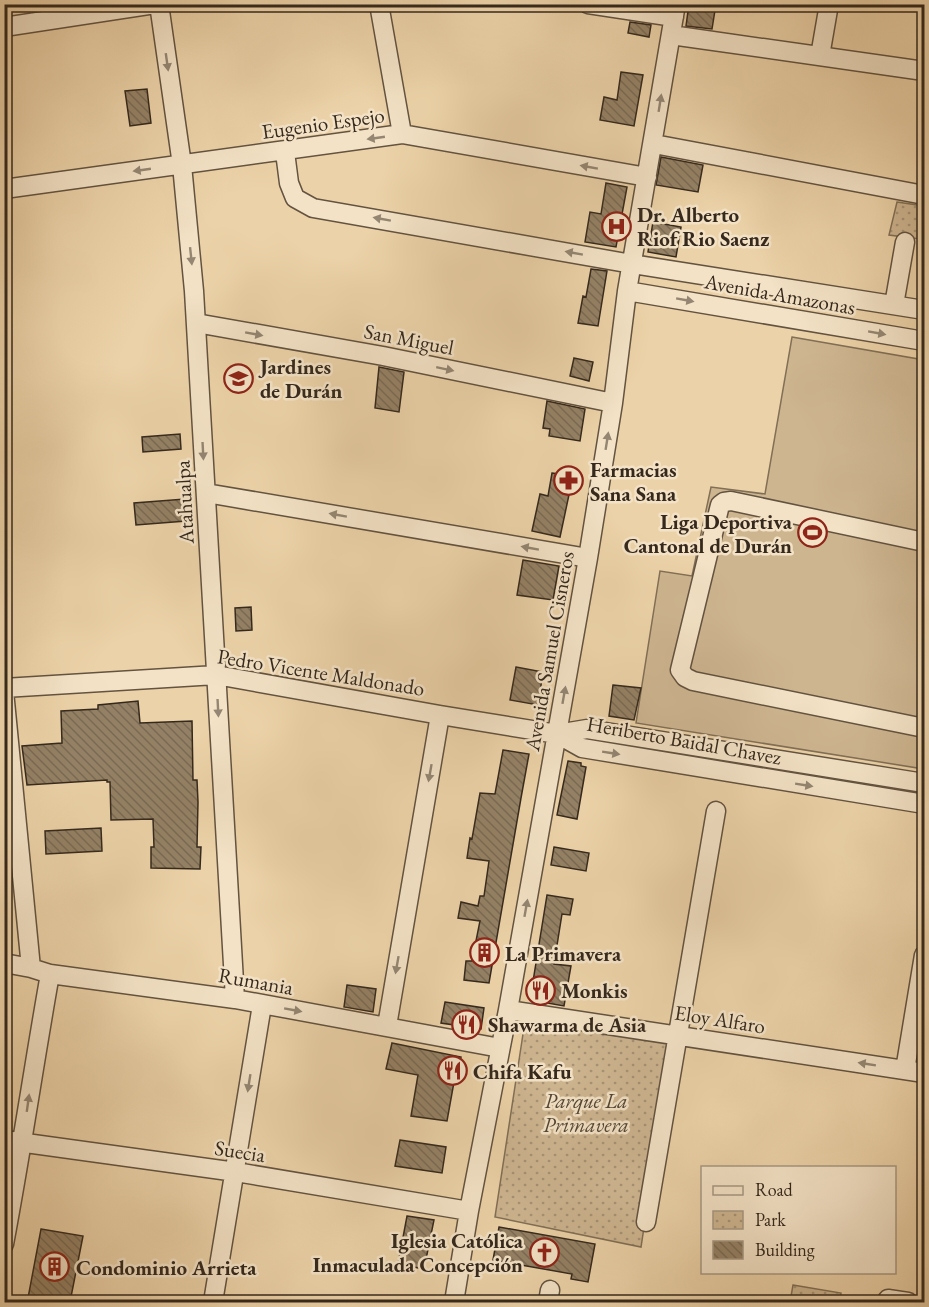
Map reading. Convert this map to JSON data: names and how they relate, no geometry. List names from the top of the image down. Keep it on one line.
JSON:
{"streets":{"street":["Eugenio Espejo","Avenida Amazonas","San Miguel","Atahualpa","Avenida Samuel Cisneros","Pedro Vicente Maldonado","Heriberto Baidal Chavez","Rumania","Eloy Alfaro","Suecia"]},"crossings":[["Eugenio Espejo","Avenida Amazonas"],["Eugenio Espejo","Atahualpa"],["Eugenio Espejo","Avenida Samuel Cisneros"],["Avenida Amazonas","Avenida Samuel Cisneros"],["San Miguel","Atahualpa"],["San Miguel","Avenida Samuel Cisneros"],["Atahualpa","Pedro Vicente Maldonado"],["Atahualpa","Rumania"],["Avenida Samuel Cisneros","Pedro Vicente Maldonado"],["Avenida Samuel Cisneros","Heriberto Baidal Chavez"],["Avenida Samuel Cisneros","Rumania"],["Avenida Samuel Cisneros","Eloy Alfaro"],["Avenida Samuel Cisneros","Suecia"],["Pedro Vicente Maldonado","Heriberto Baidal Chavez"]],"one_way":["Eugenio Espejo","Atahualpa","Eloy Alfaro"],"parks":["Parque La Primavera"],"places":{"hospital":["Dr. Alberto Riof Rio Saenz"],"school or university":["Jardines de Durán"],"pharmacy":["Farmacias Sana Sana"],"sports":["Liga Deportiva Cantonal de Durán"],"building":["La Primavera","Condominio Arrieta"],"restaurant":["Monkis","Shawarma de Asia","Chifa Kafu"],"church":["Iglesia Católica Inmaculada Concepción"]},"legend":["Road","Park","Building"]}
